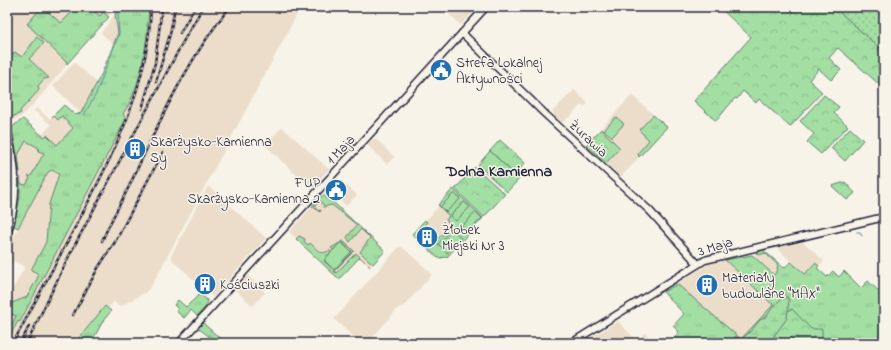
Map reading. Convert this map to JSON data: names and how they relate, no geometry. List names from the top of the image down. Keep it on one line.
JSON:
{"streets":{"street":["Żurawia","1 Maja","3 Maja"]},"crossings":[["Żurawia","1 Maja"],["Żurawia","3 Maja"]],"districts":["Dolna Kamienna"],"places":{"public building":["Strefa Lokalnej Aktywności","FUP Skarżysko-Kamienna 2"],"building":["Skarżysko-Kamienna Sy","Żłobek Miejski Nr 3","Kościuszki","Materiały budowlane \"MAX\""]}}
